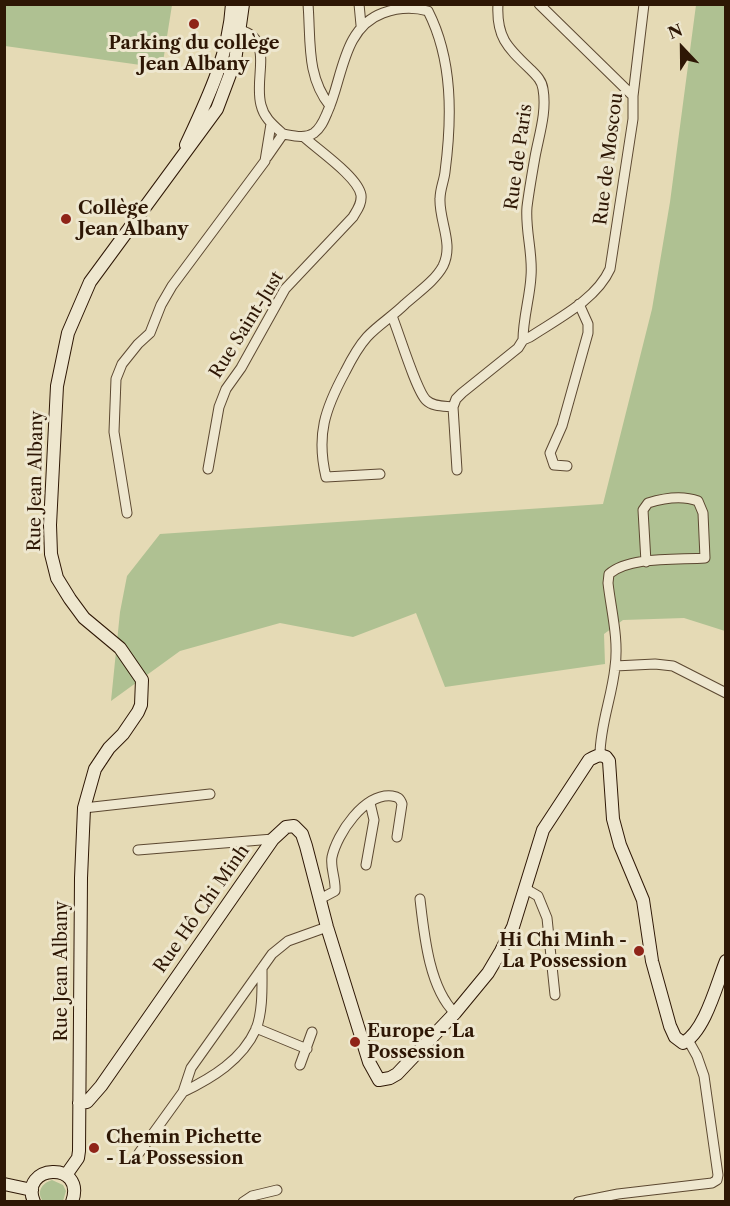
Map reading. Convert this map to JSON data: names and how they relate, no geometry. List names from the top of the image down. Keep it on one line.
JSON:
{"streets":{"street":["Rue de Paris","Rue de Moscou","Rue Saint-Just","Rue Jean Albany","Rue Hô Chi Minh"]},"crossings":[["Rue de Paris","Rue de Moscou"],["Rue Jean Albany","Rue Hô Chi Minh"]],"places":["Parking du collège Jean Albany","Collège Jean Albany","Hi Chi Minh - La Possession","Europe - La Possession","Chemin Pichette - La Possession"],"north":"top"}
